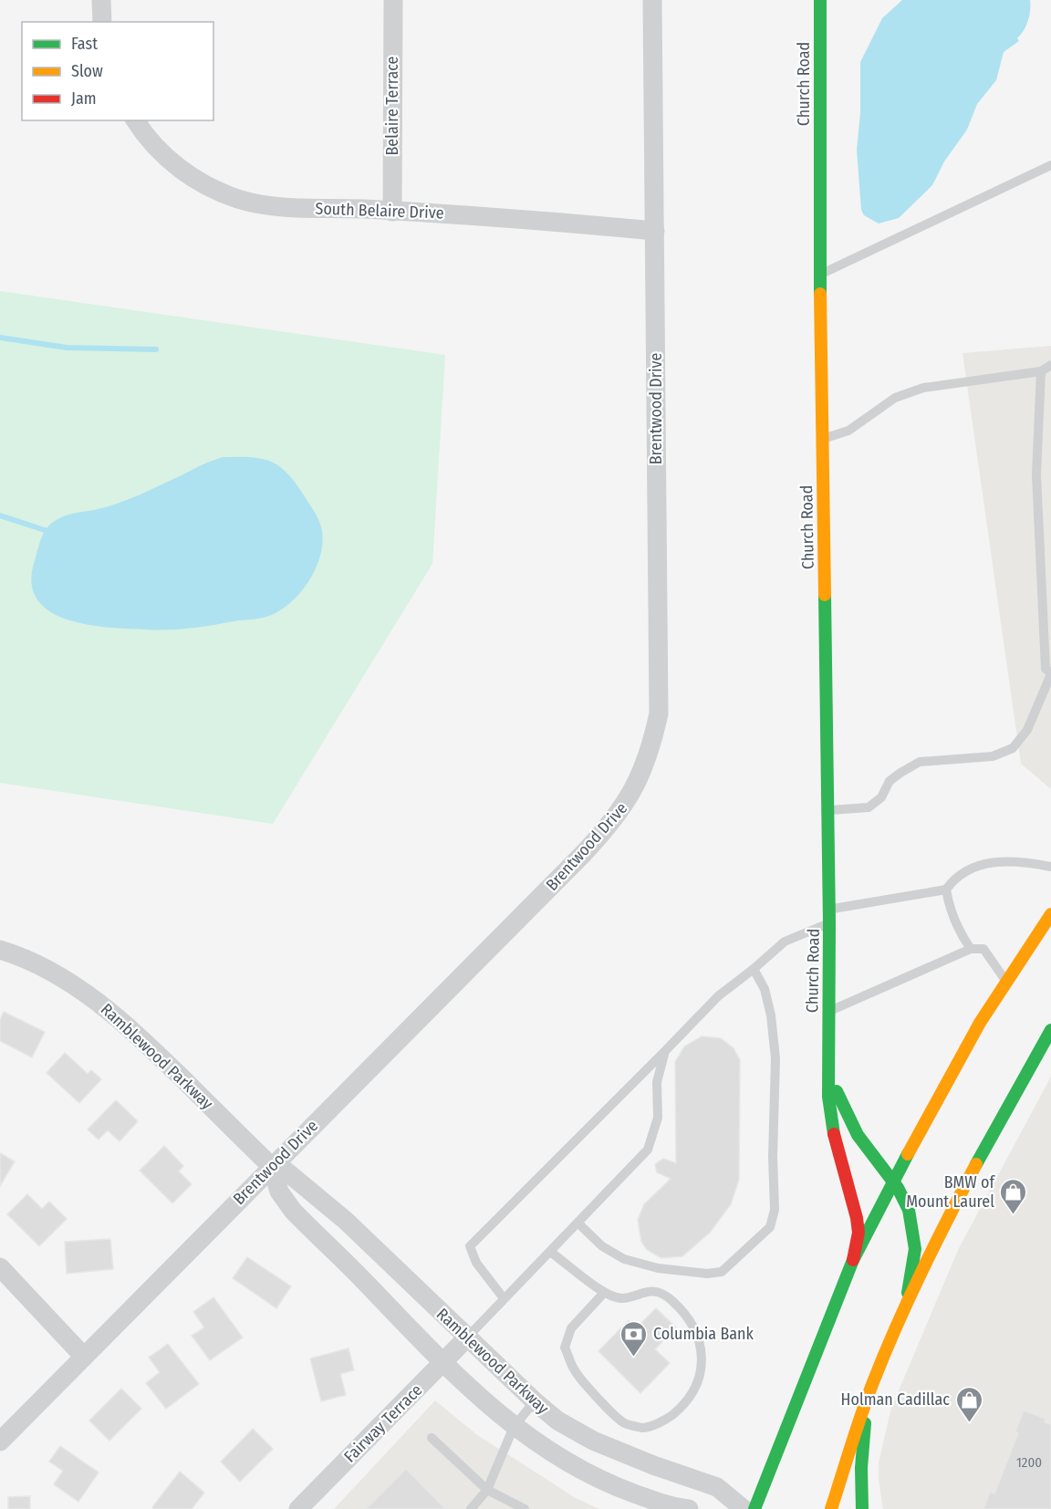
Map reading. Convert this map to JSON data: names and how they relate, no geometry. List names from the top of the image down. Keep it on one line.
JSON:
{"streets":{"main road":["Church Road"],"street":["Belaire Terrace","South Belaire Drive","Brentwood Drive","Ramblewood Parkway","Fairway Terrace"]},"crossings":[["Belaire Terrace","South Belaire Drive"],["South Belaire Drive","Brentwood Drive"],["Brentwood Drive","Ramblewood Parkway"],["Ramblewood Parkway","Fairway Terrace"]],"places":{"shop":["BMW of Mount Laurel","Holman Cadillac"],"bank":["Columbia Bank"]},"house_numbers":["1200"],"legend":["Fast","Slow","Jam"]}
